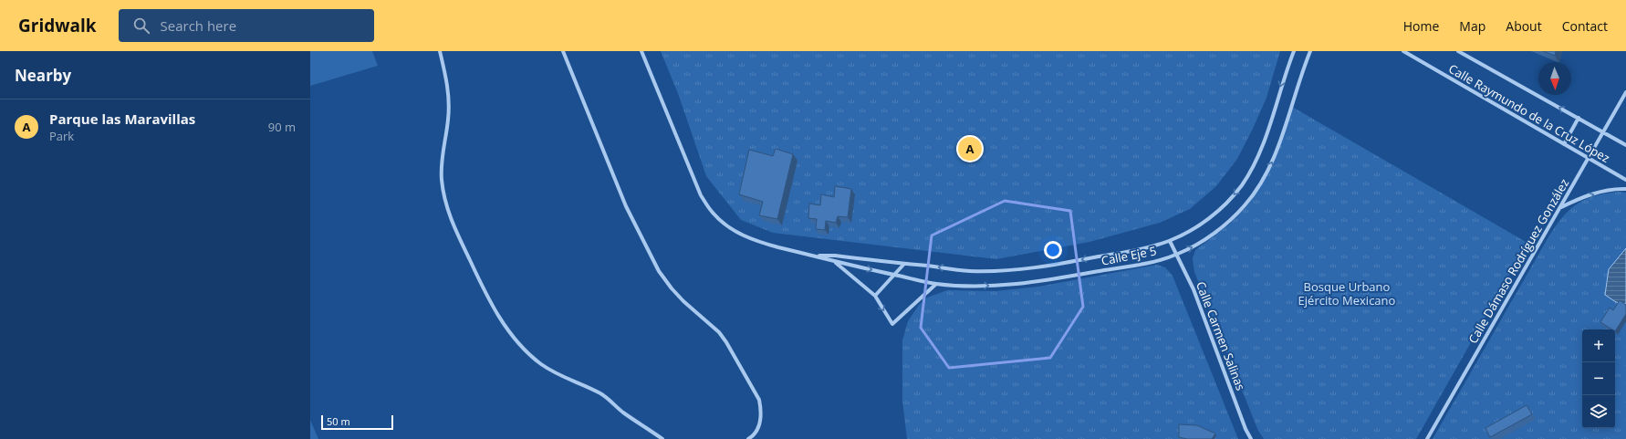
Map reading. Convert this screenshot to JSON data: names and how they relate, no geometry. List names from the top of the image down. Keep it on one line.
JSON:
{"streets":{"street":["Calle Raymundo de la Cruz López","Calle Eje 5","Calle Dámaso Rodríguez González","Calle Carmen Salinas"]},"crossings":[["Calle Raymundo de la Cruz López","Calle Dámaso Rodríguez González"],["Calle Eje 5","Calle Carmen Salinas"]],"parks":["Bosque Urbano Ejército Mexicano"],"scale_bar":"50 m","north":"bottom","page":{"header":"Gridwalk","search":"Search here","nav":["Home","Map","About","Contact"],"heading":"Nearby","list":[{"mark":"A","name":"Parque las Maravillas","note":"Park","value":"90 m"}],"pins":"A","map_buttons":["+","−"],"scale":"50 m"}}
